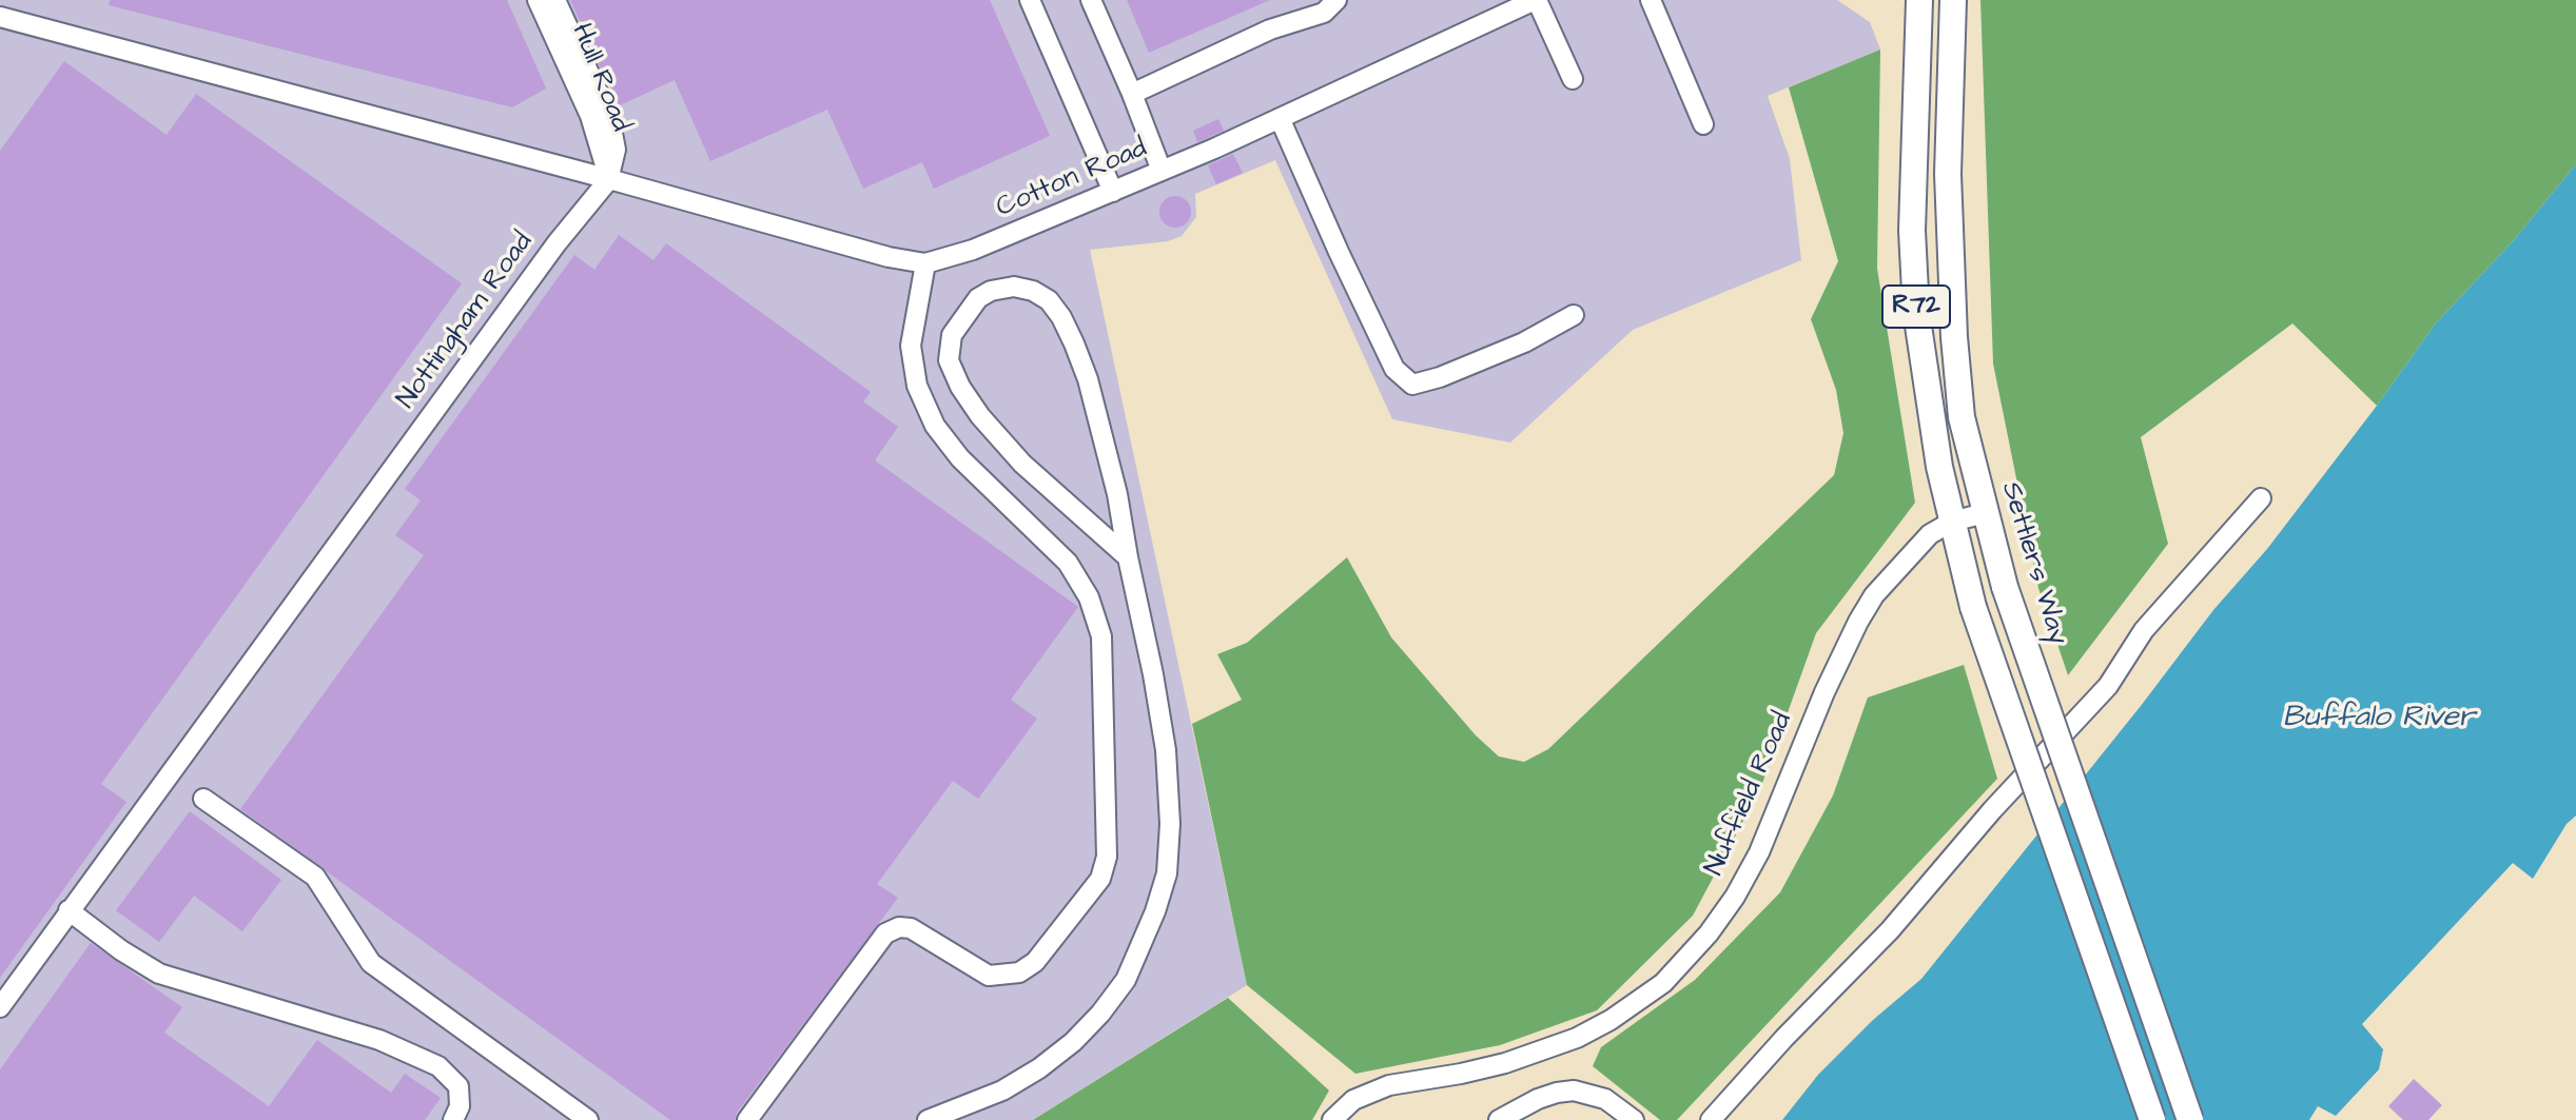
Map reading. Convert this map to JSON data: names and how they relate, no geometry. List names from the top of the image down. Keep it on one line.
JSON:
{"streets":{"main road":["R72","Settlers Way"],"street":["Hull Road","Cotton Road","Nottingham Road","Nuffield Road"]},"crossings":[["Hull Road","Cotton Road"],["Hull Road","Nottingham Road"],["Cotton Road","Nottingham Road"],["R72","Nuffield Road"],["Settlers Way","Nuffield Road"]],"water":["Buffalo River"]}
